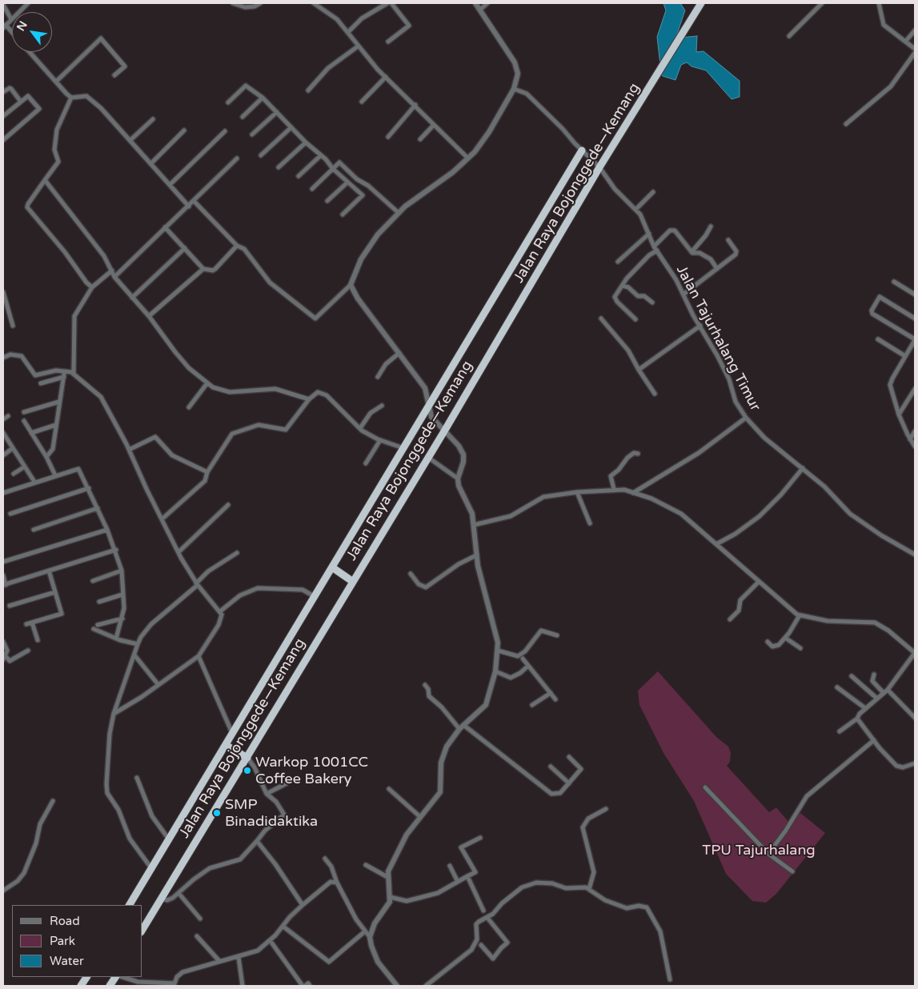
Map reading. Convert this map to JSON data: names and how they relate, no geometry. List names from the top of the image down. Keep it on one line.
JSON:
{"streets":{"highway":["Jalan Raya Bojonggede—Kemang"],"street":["Jalan Tajurhalang Timur"]},"crossings":[["Jalan Raya Bojonggede—Kemang","Jalan Tajurhalang Timur"]],"parks":["TPU Tajurhalang"],"places":["Warkop 1001CC Coffee Bakery","SMP Binadidaktika"],"legend":["Road","Park","Water"],"north":"top left"}
